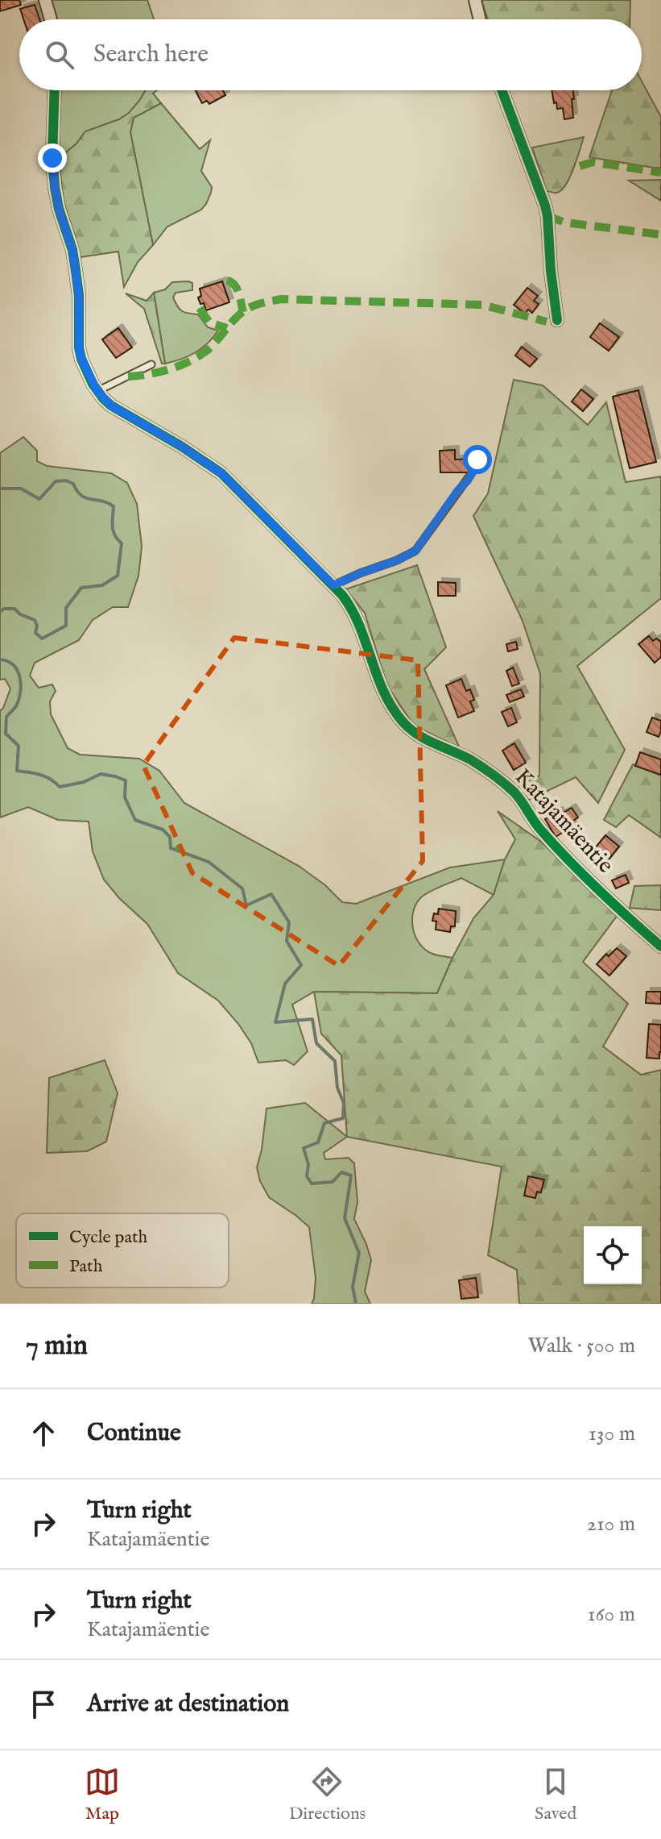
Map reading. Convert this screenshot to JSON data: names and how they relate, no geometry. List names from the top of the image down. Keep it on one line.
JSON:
{"streets":{"street":["Katajamäentie"]},"legend":["Cycle path","Path"],"page":{"search":"Search here","heading":["7 min","Walk · 500 m"],"list":[["Continue","130 m"],["Turn right","Katajamäentie","210 m"],["Turn right","Katajamäentie","160 m"],"Arrive at destination"],"nav":["Map","Directions","Saved"]}}
